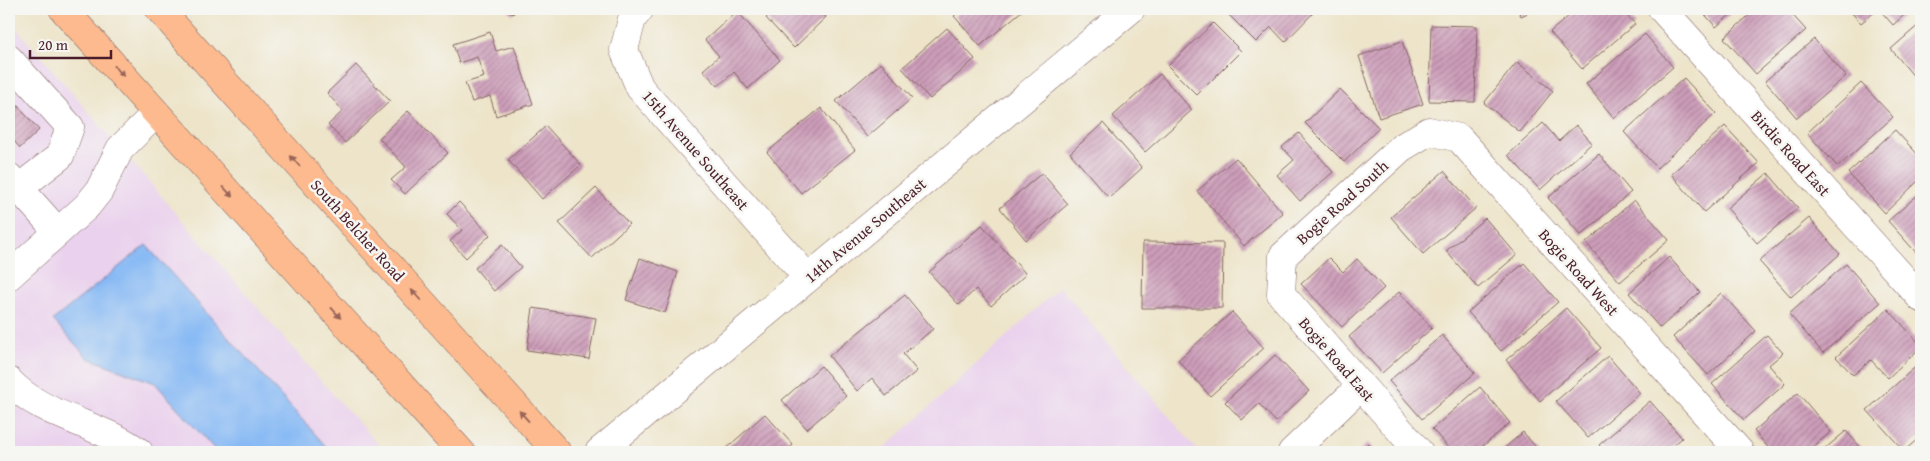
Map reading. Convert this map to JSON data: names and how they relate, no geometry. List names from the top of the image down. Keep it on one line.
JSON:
{"streets":{"main road":["South Belcher Road"],"street":["15th Avenue Southeast","Birdie Road East","Bogie Road South","14th Avenue Southeast","Bogie Road West","Bogie Road East"]},"crossings":[["15th Avenue Southeast","14th Avenue Southeast"],["Bogie Road South","Bogie Road West"],["Bogie Road South","Bogie Road East"]],"scale_bar":"20 m"}
